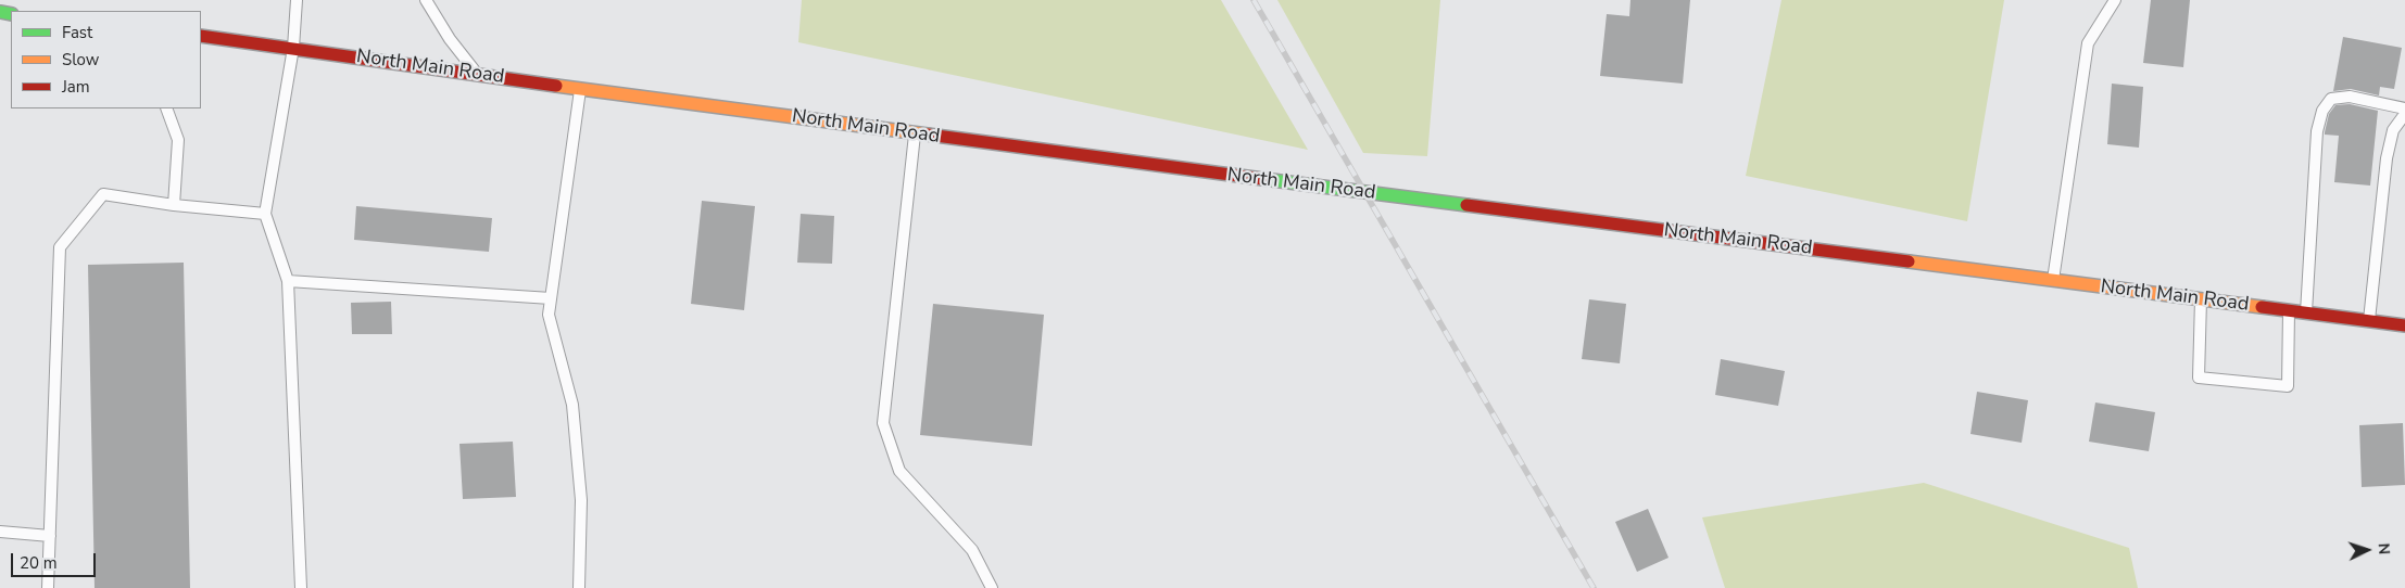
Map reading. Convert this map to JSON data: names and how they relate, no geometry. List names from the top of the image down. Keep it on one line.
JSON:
{"streets":{"main road":["North Main Road"]},"legend":["Fast","Slow","Jam"],"scale_bar":"20 m","north":"right"}
